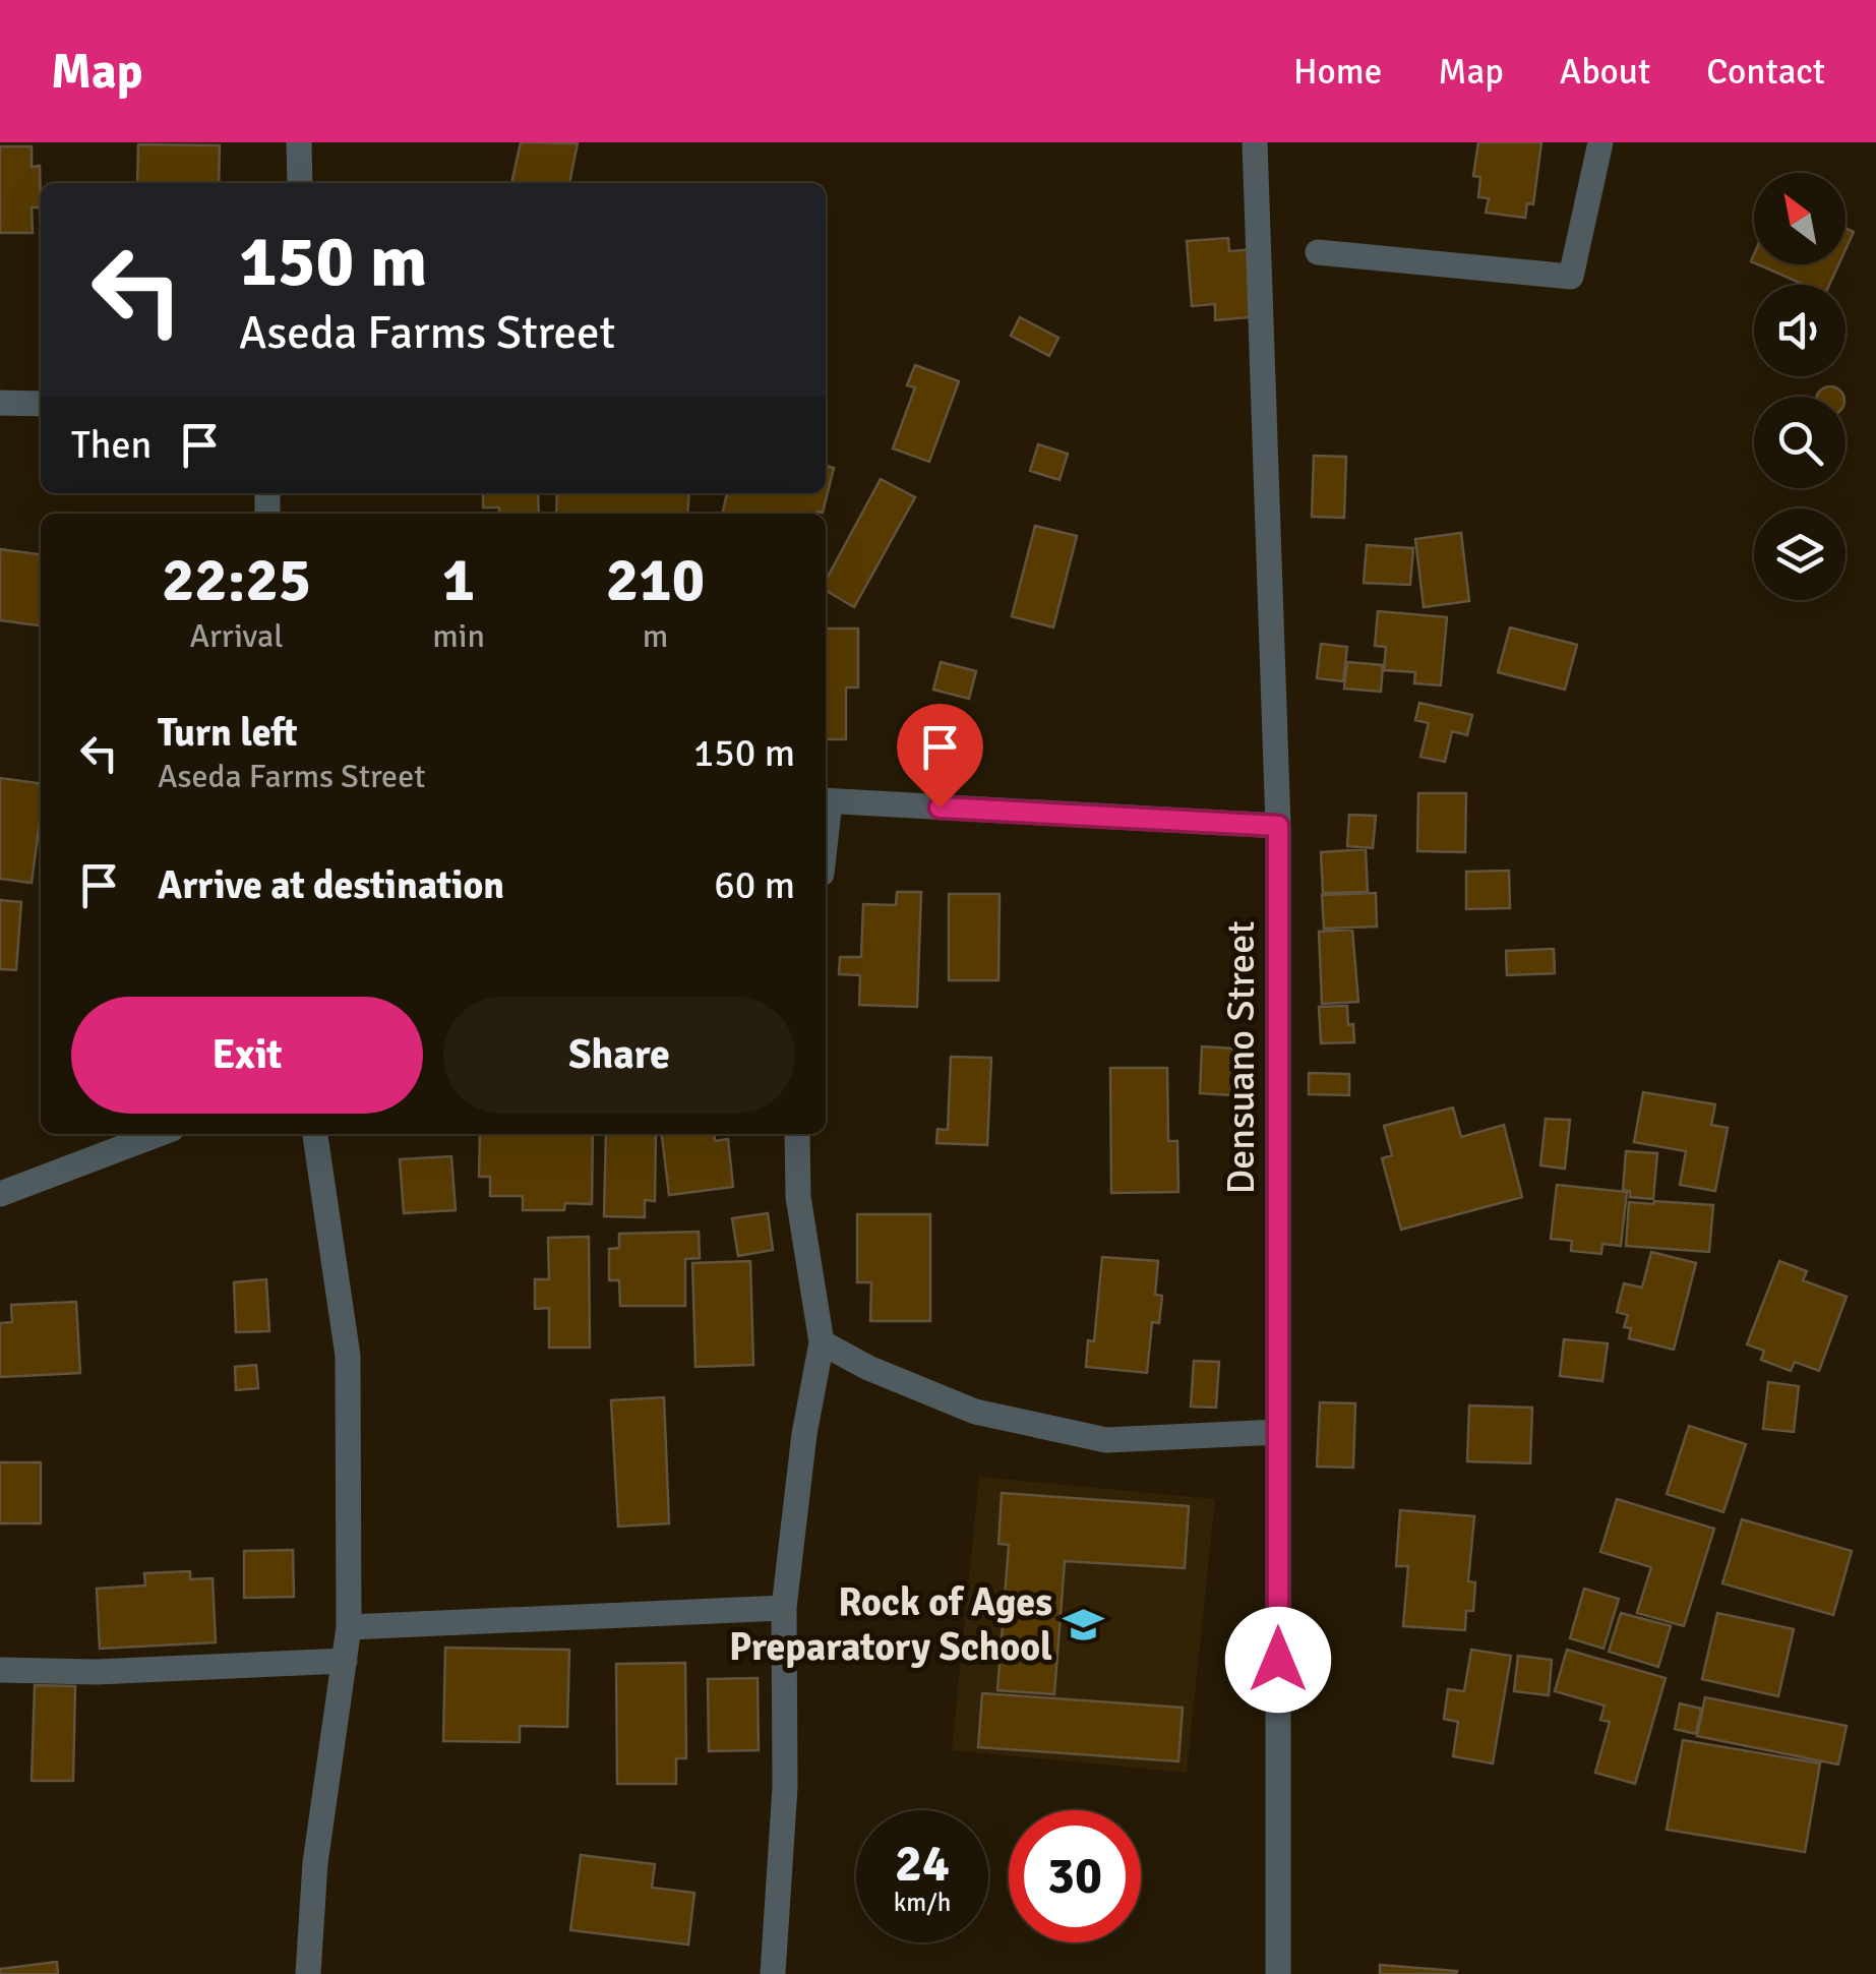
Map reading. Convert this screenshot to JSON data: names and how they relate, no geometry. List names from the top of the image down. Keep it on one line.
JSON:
{"streets":{"street":["Densuano Street"]},"places":{"school or university":["Rock of Ages Preparatory School"]},"north":"top left","page":{"header":"Map","nav":["Home","Map","About","Contact"],"turn":["150 m","Aseda Farms Street"],"then":"Then","eta":["22:25","Arrival","1","min","210","m"],"list":[{"name":"Turn left","note":"Aseda Farms Street","value":"150 m"},{"name":"Arrive at destination","value":"60 m"}],"buttons":["Exit","Share"],"speed":"24 km/h","limit":"30"}}
